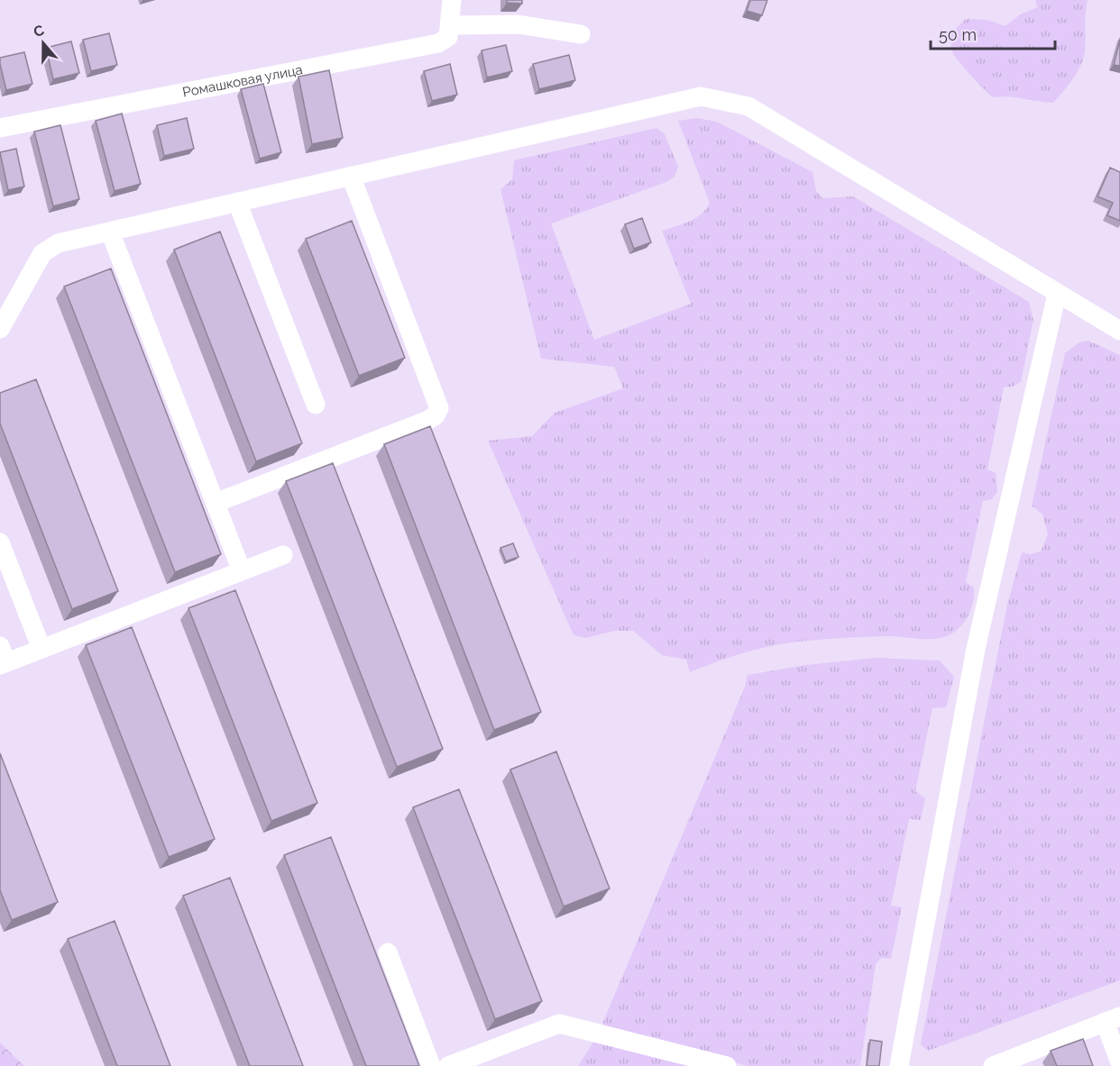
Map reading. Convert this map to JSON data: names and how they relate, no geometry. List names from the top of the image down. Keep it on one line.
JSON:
{"streets":{"street":["Ромашковая улица"]},"scale_bar":"50 m","north":"top"}
